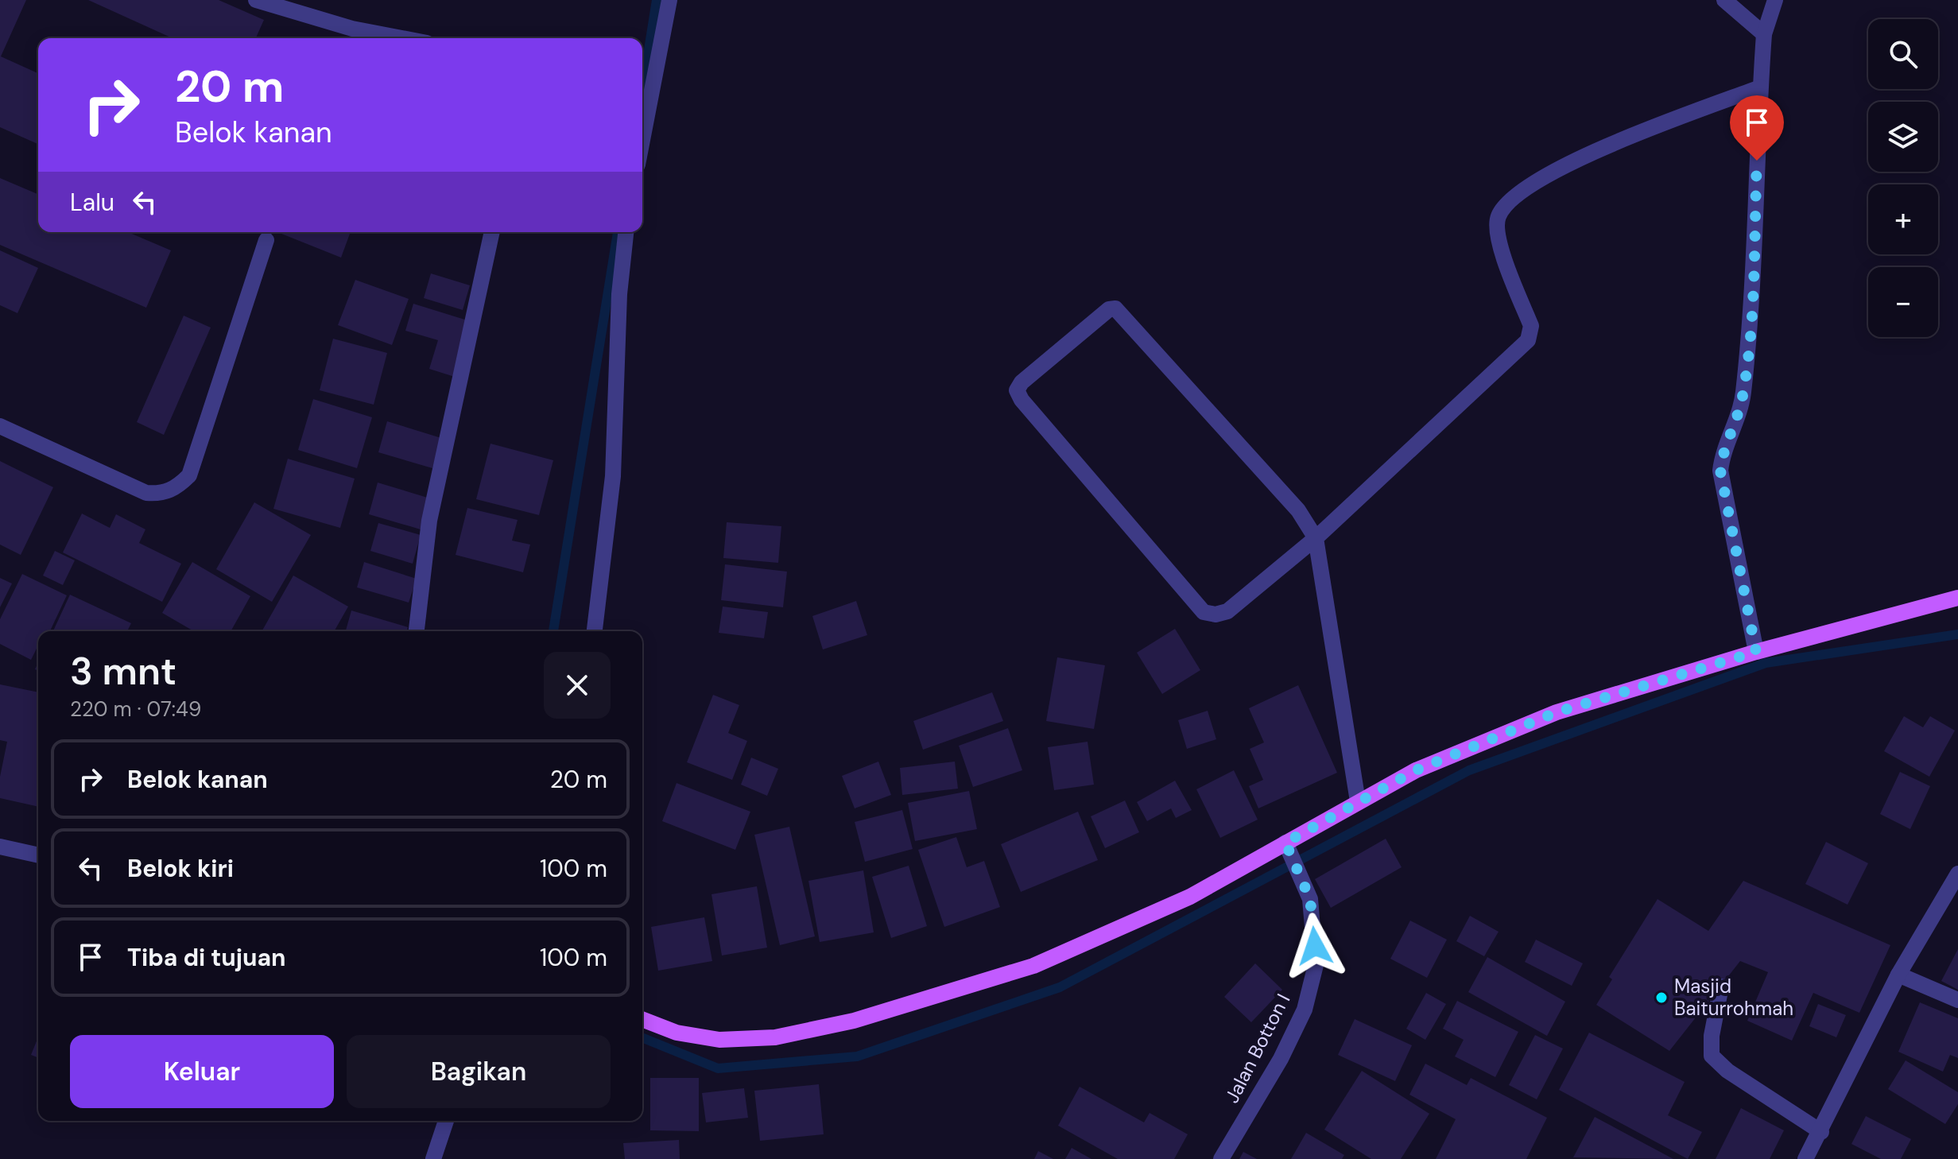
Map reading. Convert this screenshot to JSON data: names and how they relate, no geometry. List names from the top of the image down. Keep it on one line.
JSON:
{"streets":{"street":["Jalan Botton I"]},"places":["Masjid Baiturrohmah"],"page":{"map_buttons":["+","−"],"turn":["20 m","Belok kanan"],"then":"Lalu","heading":["3 mnt","220 m · 07:49"],"list":[{"name":"Belok kanan","value":"20 m"},{"name":"Belok kiri","value":"100 m"},{"name":"Tiba di tujuan","value":"100 m"}],"buttons":["Keluar","Bagikan"]}}
